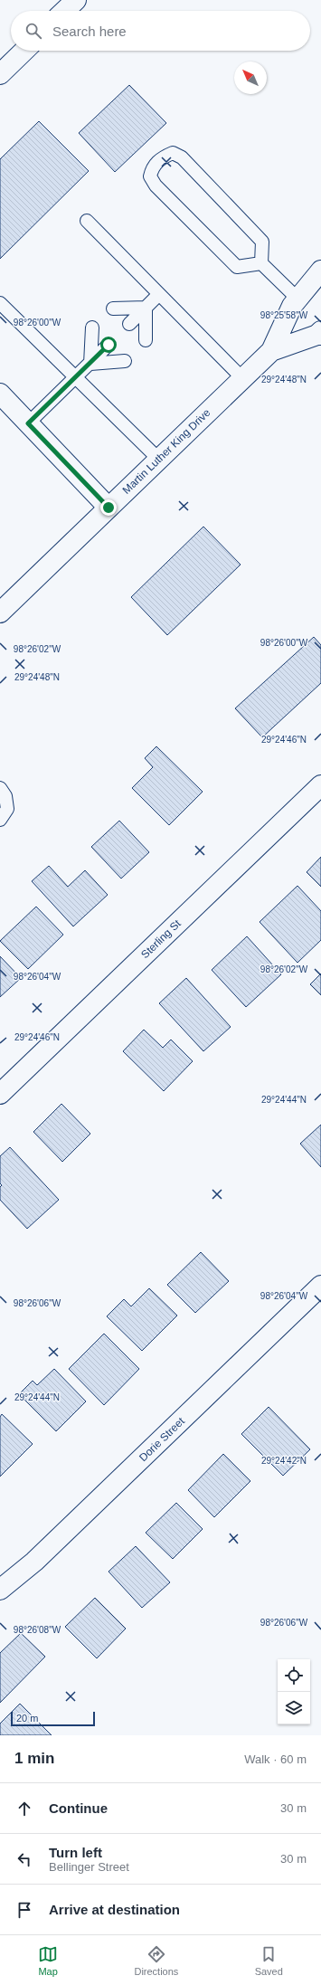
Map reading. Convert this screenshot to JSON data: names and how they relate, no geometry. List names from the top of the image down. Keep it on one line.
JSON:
{"streets":{"street":["Martin Luther King Drive","Sterling St","Dorie Street"]},"scale_bar":"20 m","north":"top left","page":{"search":"Search here","scale":"20 m","heading":["1 min","Walk · 60 m"],"list":[["Continue","30 m"],["Turn left","Bellinger Street","30 m"],"Arrive at destination"],"nav":["Map","Directions","Saved"]},"coordinates":["98°25'58\"W","98°26'00\"W","29°24'48\"N","98°26'02\"W","29°24'46\"N","98°26'04\"W","29°24'44\"N","98°26'06\"W","29°24'42\"N","98°26'08\"W"]}
